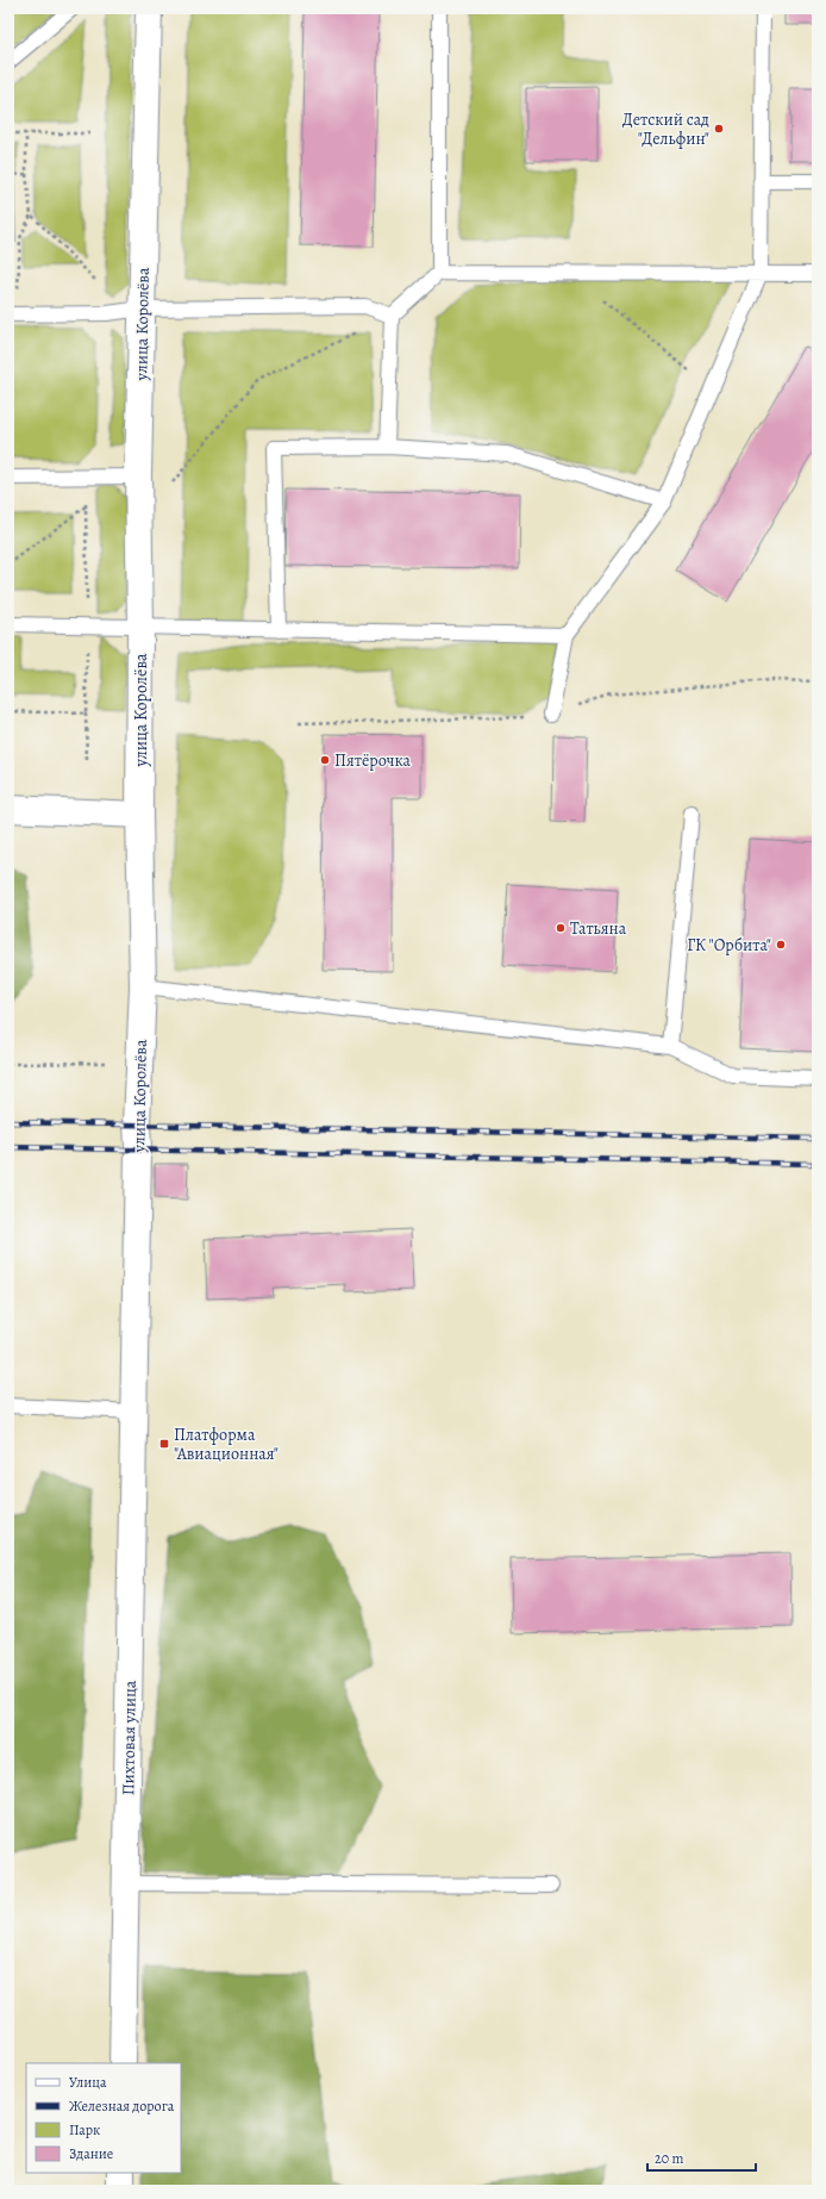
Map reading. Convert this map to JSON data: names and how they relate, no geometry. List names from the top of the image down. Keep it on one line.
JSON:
{"streets":{"street":["улица Королёва","Пихтовая улица"]},"crossings":[["улица Королёва","Пихтовая улица"]],"places":{"other":["Детский сад \"Дельфин\"","Пятёрочка","Татьяна","ГК \"Орбита\""],"transit":["Платформа \"Авиационная\""]},"legend":["Улица","Железная дорога","Парк","Здание"],"scale_bar":"20 m"}
